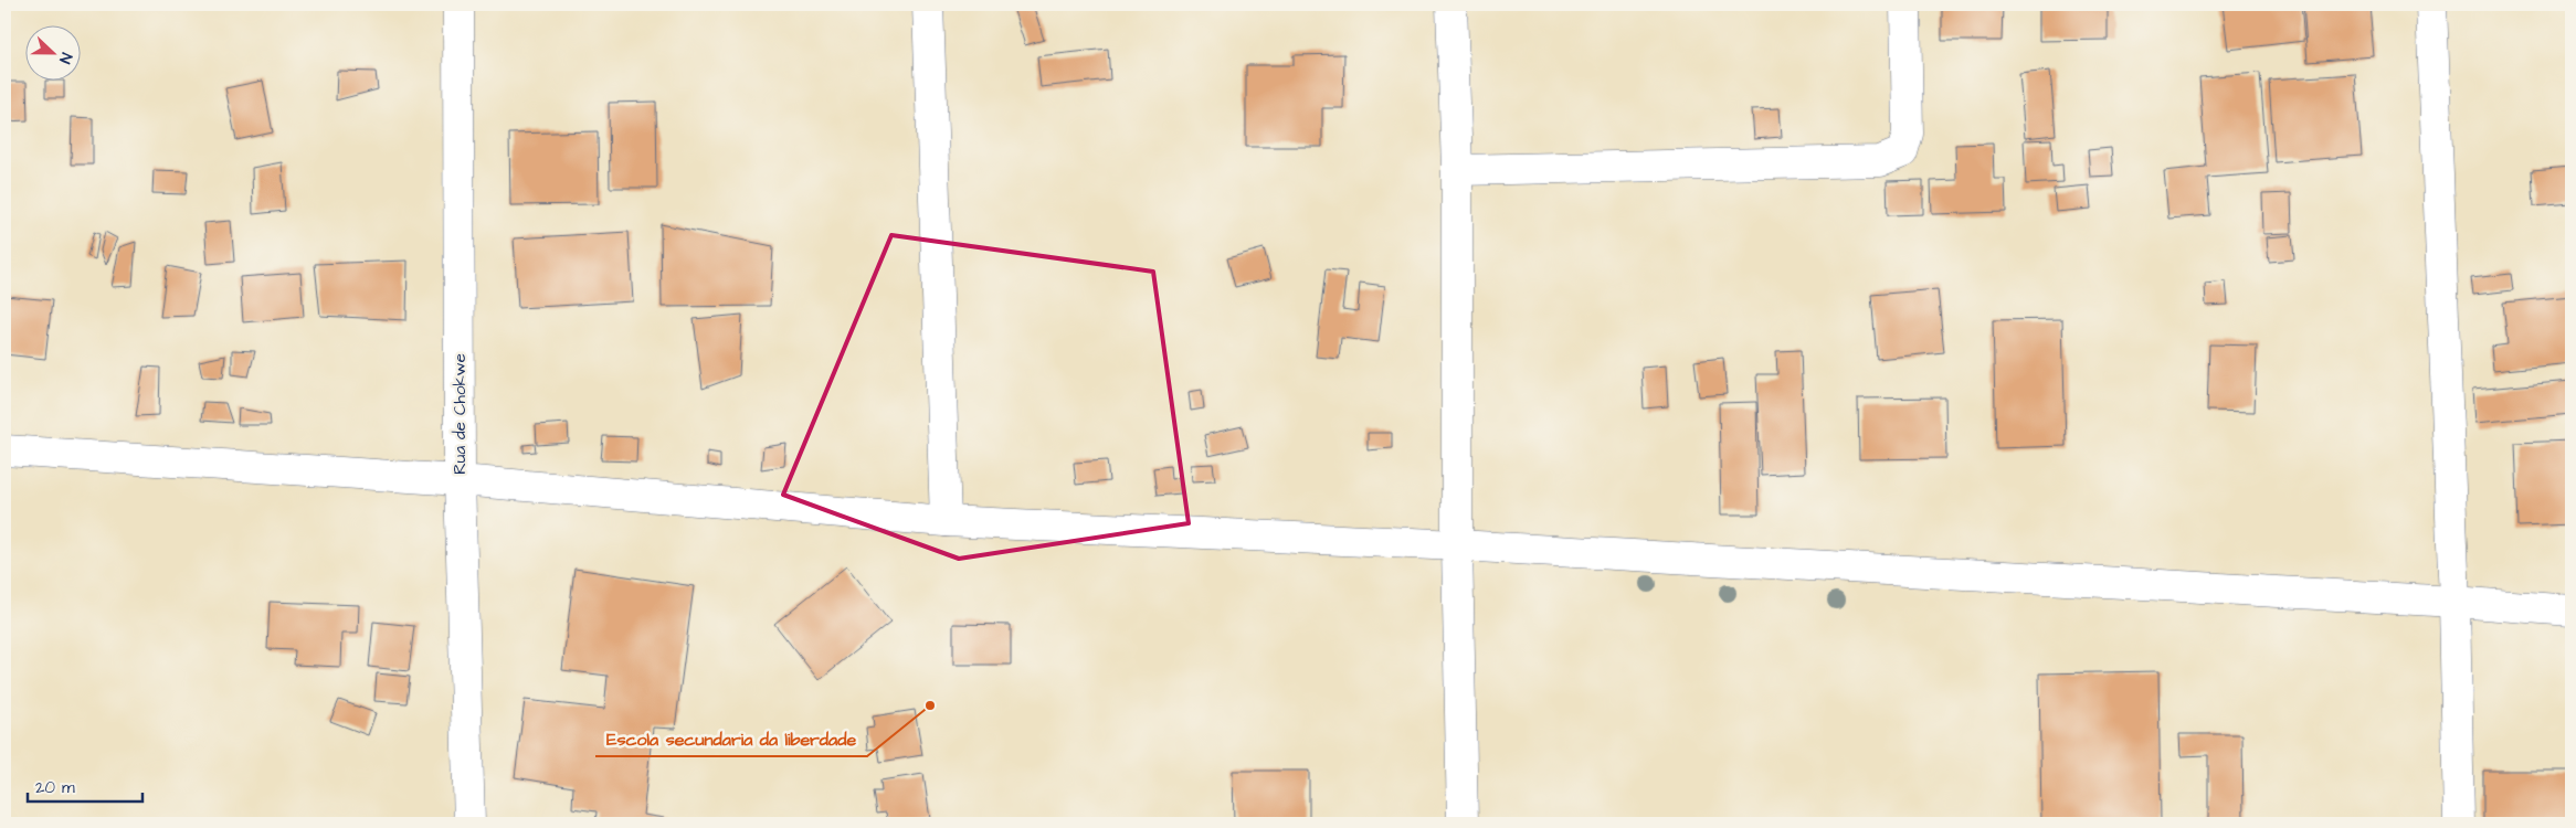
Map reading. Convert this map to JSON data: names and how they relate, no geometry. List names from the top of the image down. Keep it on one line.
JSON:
{"streets":{"street":["Rua de Chokwe"]},"places":["Escola secundaria da liberdade"],"scale_bar":"20 m","north":"right"}
